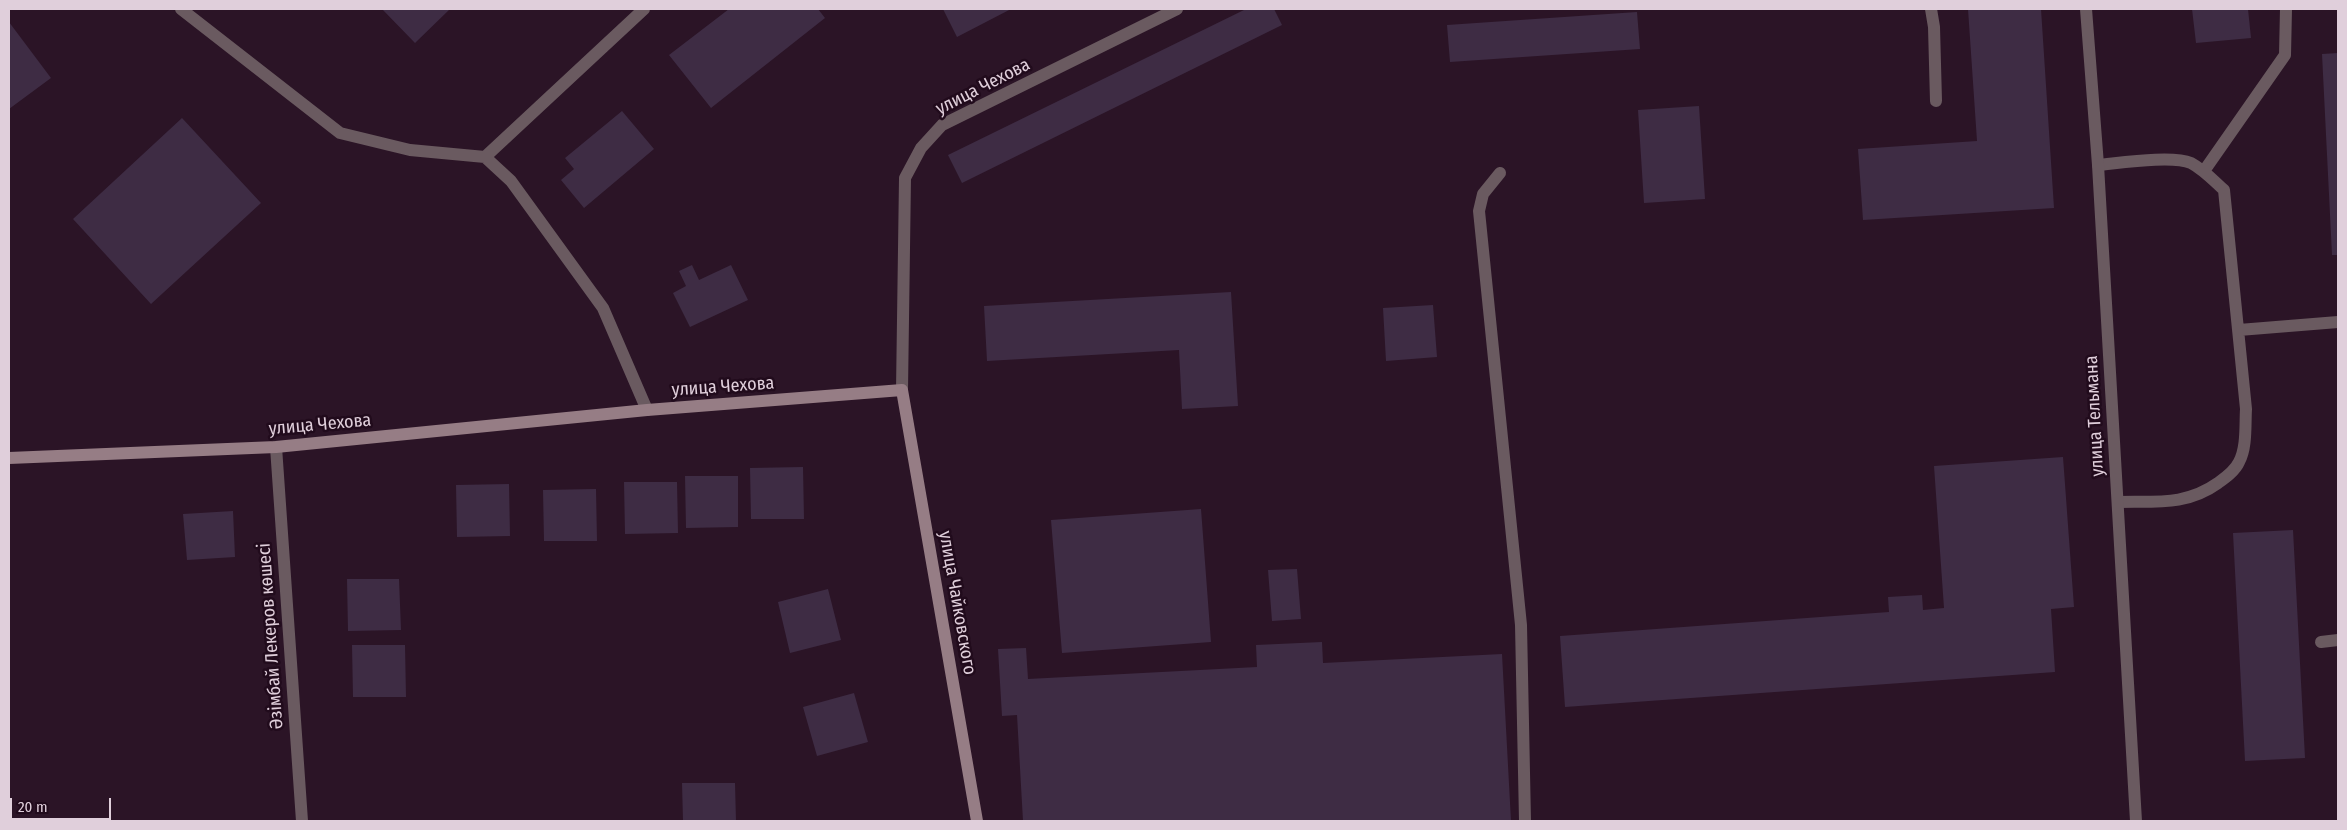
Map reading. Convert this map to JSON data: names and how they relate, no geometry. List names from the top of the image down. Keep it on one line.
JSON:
{"streets":{"street":["улица Чехова","улица Тельмана","улица Чайковского","Әзімбай Лекеров көшесі"]},"crossings":[["улица Чехова","улица Чайковского"],["улица Чехова","Әзімбай Лекеров көшесі"]],"scale_bar":"20 m"}
